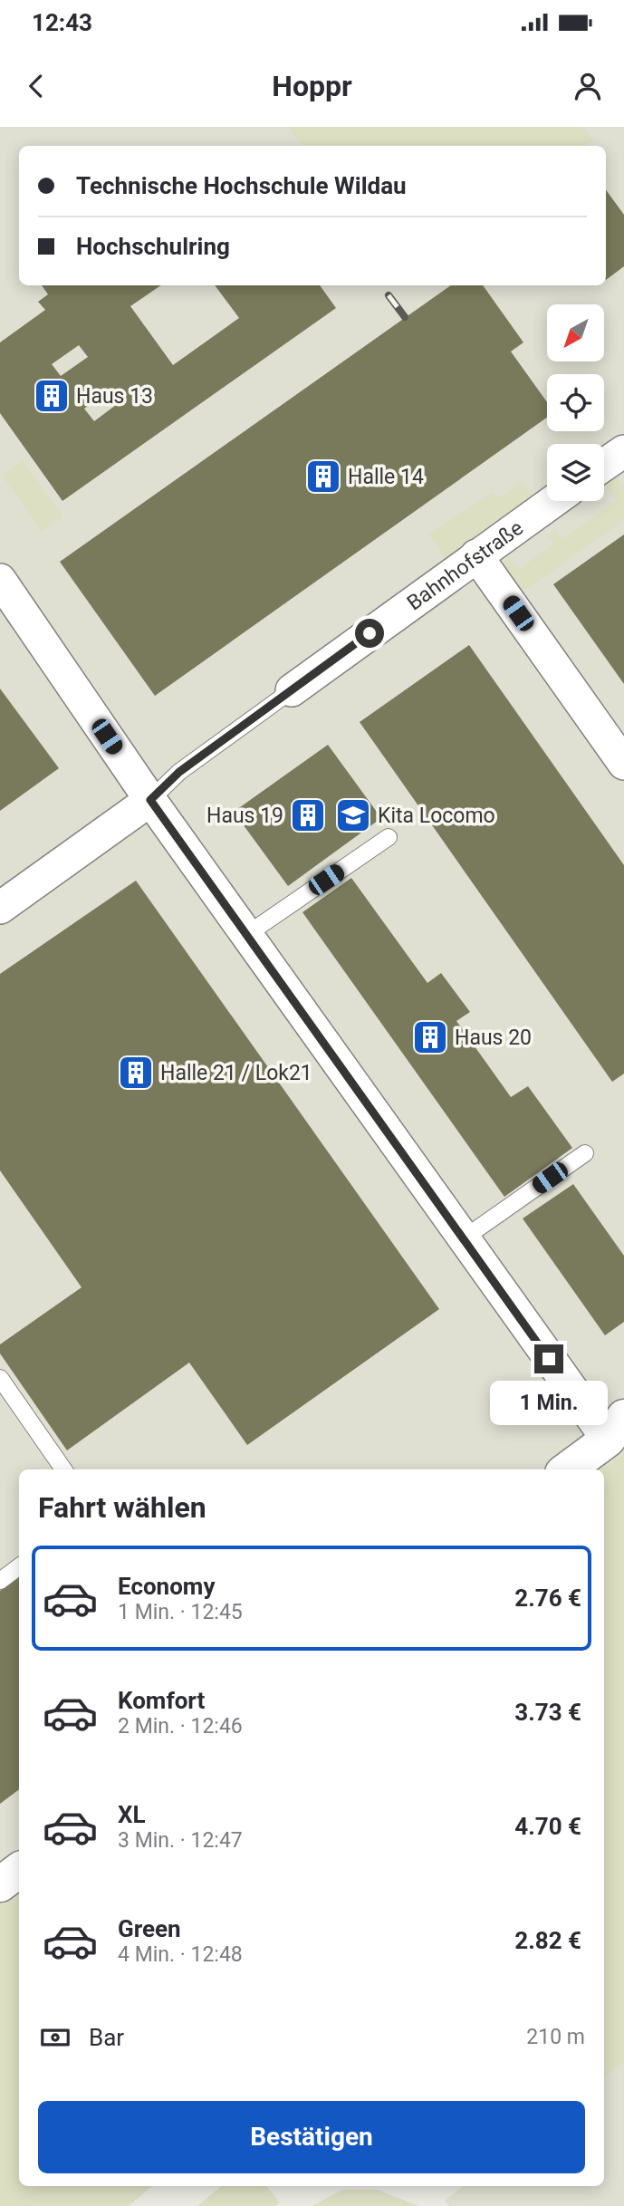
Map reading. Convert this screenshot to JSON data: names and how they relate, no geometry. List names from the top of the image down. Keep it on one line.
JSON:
{"streets":{"street":["Bahnhofstraße"]},"places":{"building":["Haus 13","Halle 14","Haus 19","Haus 20","Halle 21 / Lok21"],"school or university":["Kita Locomo"]},"north":"bottom left","page":{"status":"12:43","header":"Hoppr","banner":["Technische Hochschule Wildau","Hochschulring"],"bubble":"1 Min.","heading":"Fahrt wählen","list":[{"name":"Economy","note":"1 Min. · 12:45","value":"2.76 €"},{"name":"Komfort","note":"2 Min. · 12:46","value":"3.73 €"},{"name":"XL","note":"3 Min. · 12:47","value":"4.70 €"},{"name":"Green","note":"4 Min. · 12:48","value":"2.82 €"}],"pay":["Bar","210 m"],"buttons":"Bestätigen"}}
